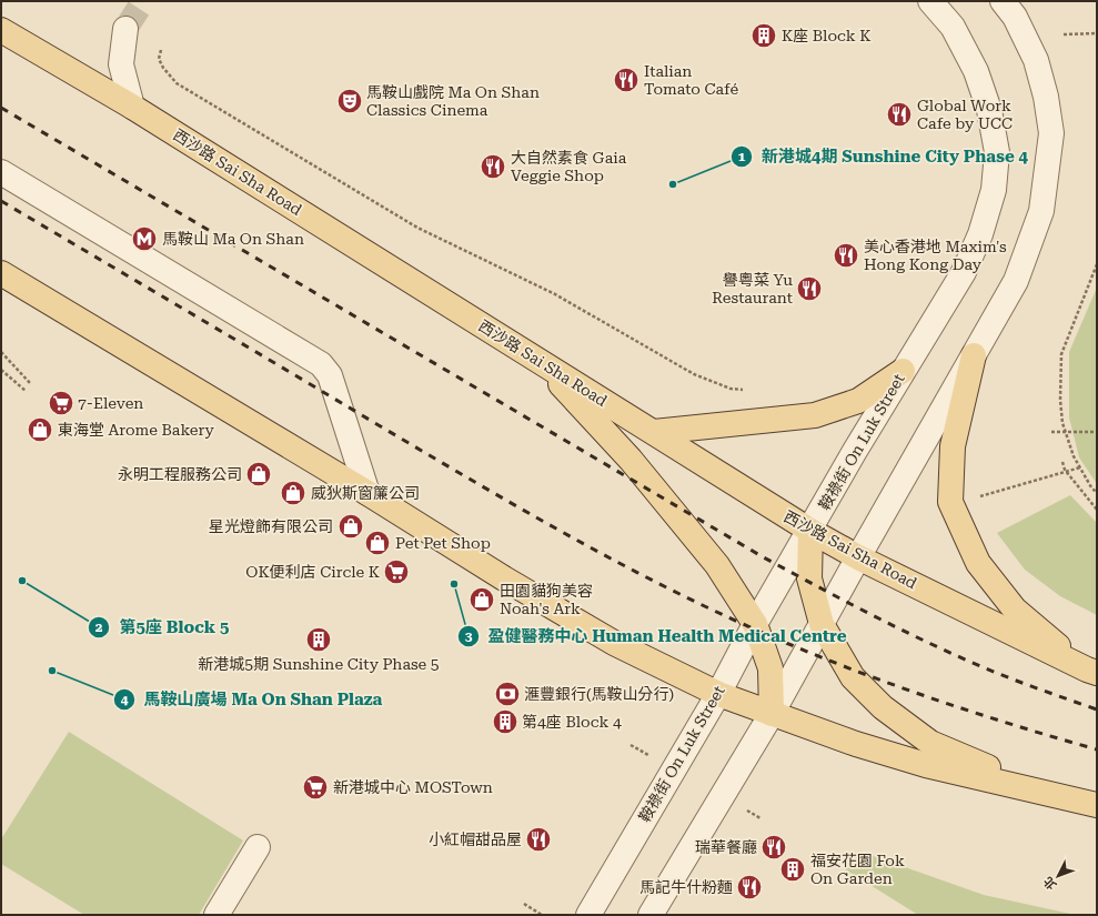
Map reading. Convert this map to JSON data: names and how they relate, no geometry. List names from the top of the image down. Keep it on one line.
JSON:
{"streets":{"main road":["西沙路 Sai Sha Road"],"street":["鞍祿街 On Luk Street"]},"crossings":[["西沙路 Sai Sha Road","鞍祿街 On Luk Street"]],"places":{"building":["K座 Block K","新港城5期 Sunshine City Phase 5","第4座 Block 4","福安花園 Fok On Garden"],"restaurant":["Italian Tomato Café","Global Work Cafe by UCC","大自然素食 Gaia Veggie Shop","美心香港地 Maxim's Hong Kong Day","譽粵菜 Yu Restaurant","小紅帽甜品屋","瑞華餐廳","馬記牛什粉麵"],"theatre":["馬鞍山戲院 Ma On Shan Classics Cinema"],"other":["新港城4期 Sunshine City Phase 4","第5座 Block 5","盈健醫務中心 Human Health Medical Centre","馬鞍山廣場 Ma On Shan Plaza"],"metro station":["馬鞍山 Ma On Shan"],"supermarket":["7-Eleven","OK便利店 Circle K","新港城中心 MOSTown"],"shop":["東海堂 Arome Bakery","永明工程服務公司","威狄斯窗簾公司","星光燈飾有限公司","Pet Pet Shop","田園貓狗美容 Noah's Ark"],"bank":["滙豐銀行(馬鞍山分行)"]},"north":"bottom left"}
